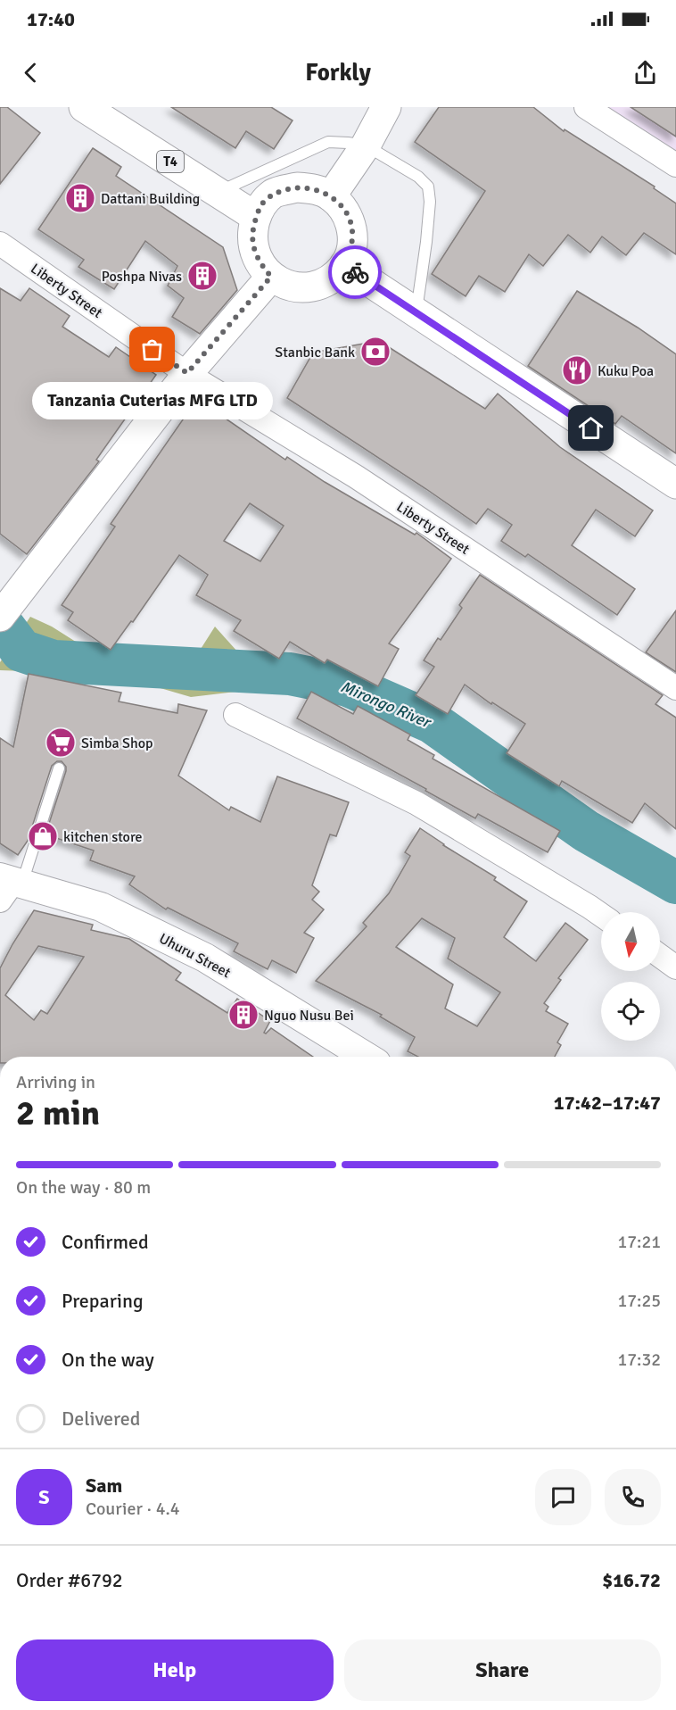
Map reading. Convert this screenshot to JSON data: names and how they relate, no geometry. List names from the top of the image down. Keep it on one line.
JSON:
{"streets":{"main road":["T4"],"street":["Liberty Street","Uhuru Street"]},"water":["Mirongo River"],"places":{"building":["Dattani Building","Poshpa Nivas","Nguo Nusu Bei"],"other":["Tanzania Cuterias MFG LTD"],"bank":["Stanbic Bank"],"restaurant":["Kuku Poa"],"supermarket":["Simba Shop"],"shop":["kitchen store"]},"north":"bottom","page":{"status":"17:40","header":"Forkly","bubble":"Tanzania Cuterias MFG LTD","heading":["2 min","Arriving in","17:42–17:47"],"panel":["Sam","Courier · 4.4","Order #6792","$16.72"],"bar":"On the way · 80 m","list":[["Confirmed","17:21"],["Preparing","17:25"],["On the way","17:32"],"Delivered"],"round":"S","buttons":["Help","Share"]}}
